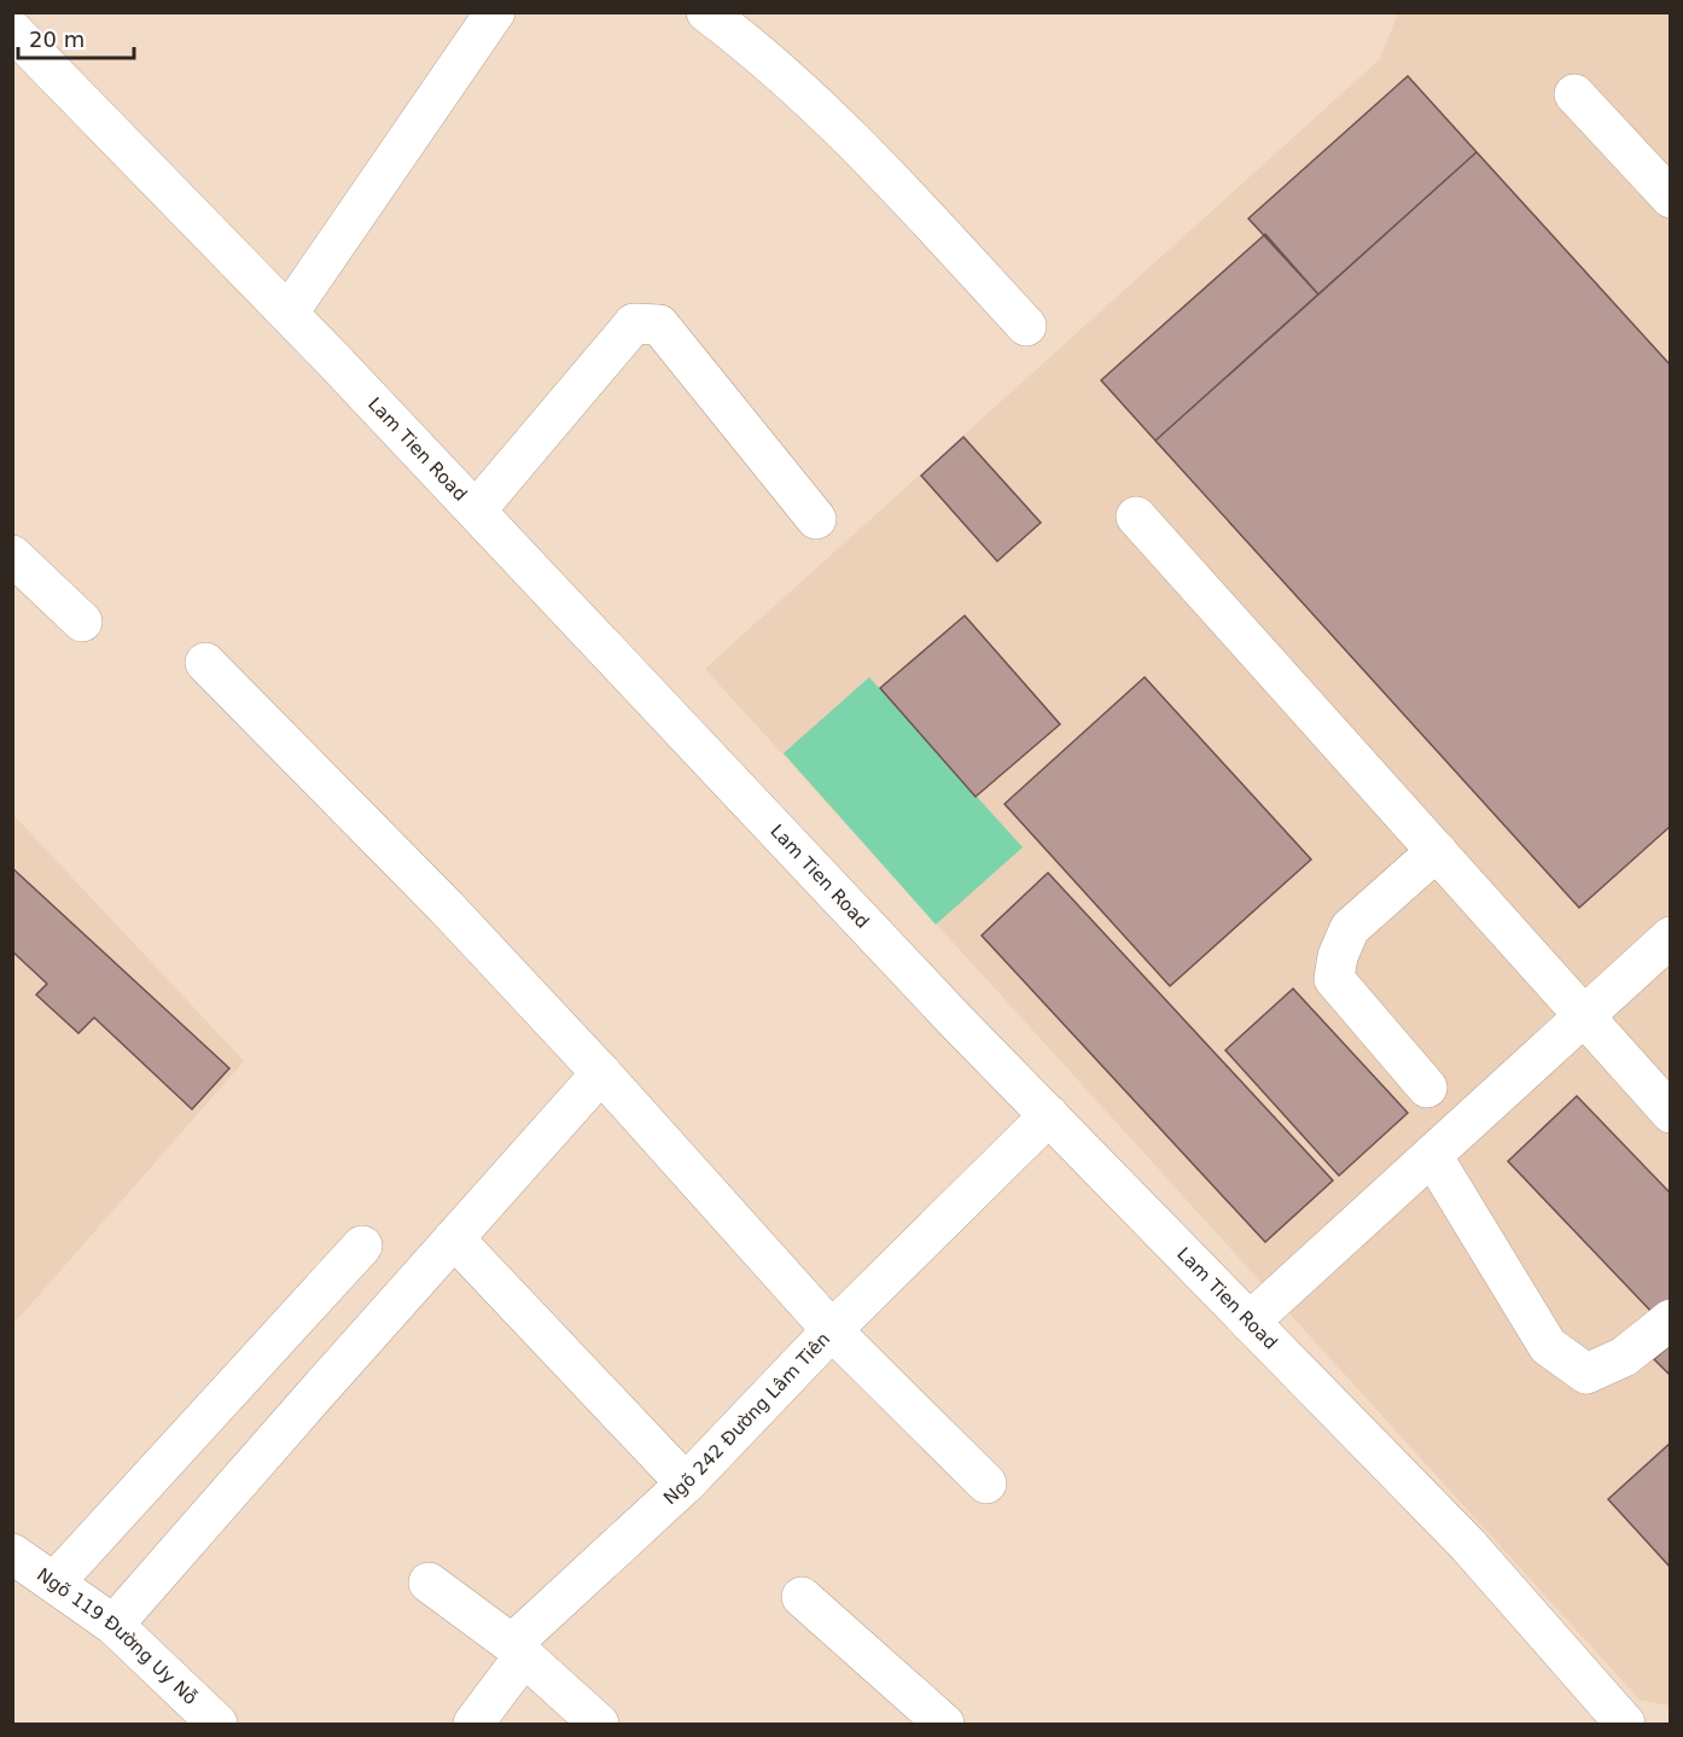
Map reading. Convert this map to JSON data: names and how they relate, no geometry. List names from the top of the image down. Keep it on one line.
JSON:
{"streets":{"street":["Lam Tien Road","Ngõ 242 Đường Lâm Tiên","Ngõ 119 Đường Uy Nỗ"]},"crossings":[["Lam Tien Road","Ngõ 242 Đường Lâm Tiên"]],"scale_bar":"20 m"}
